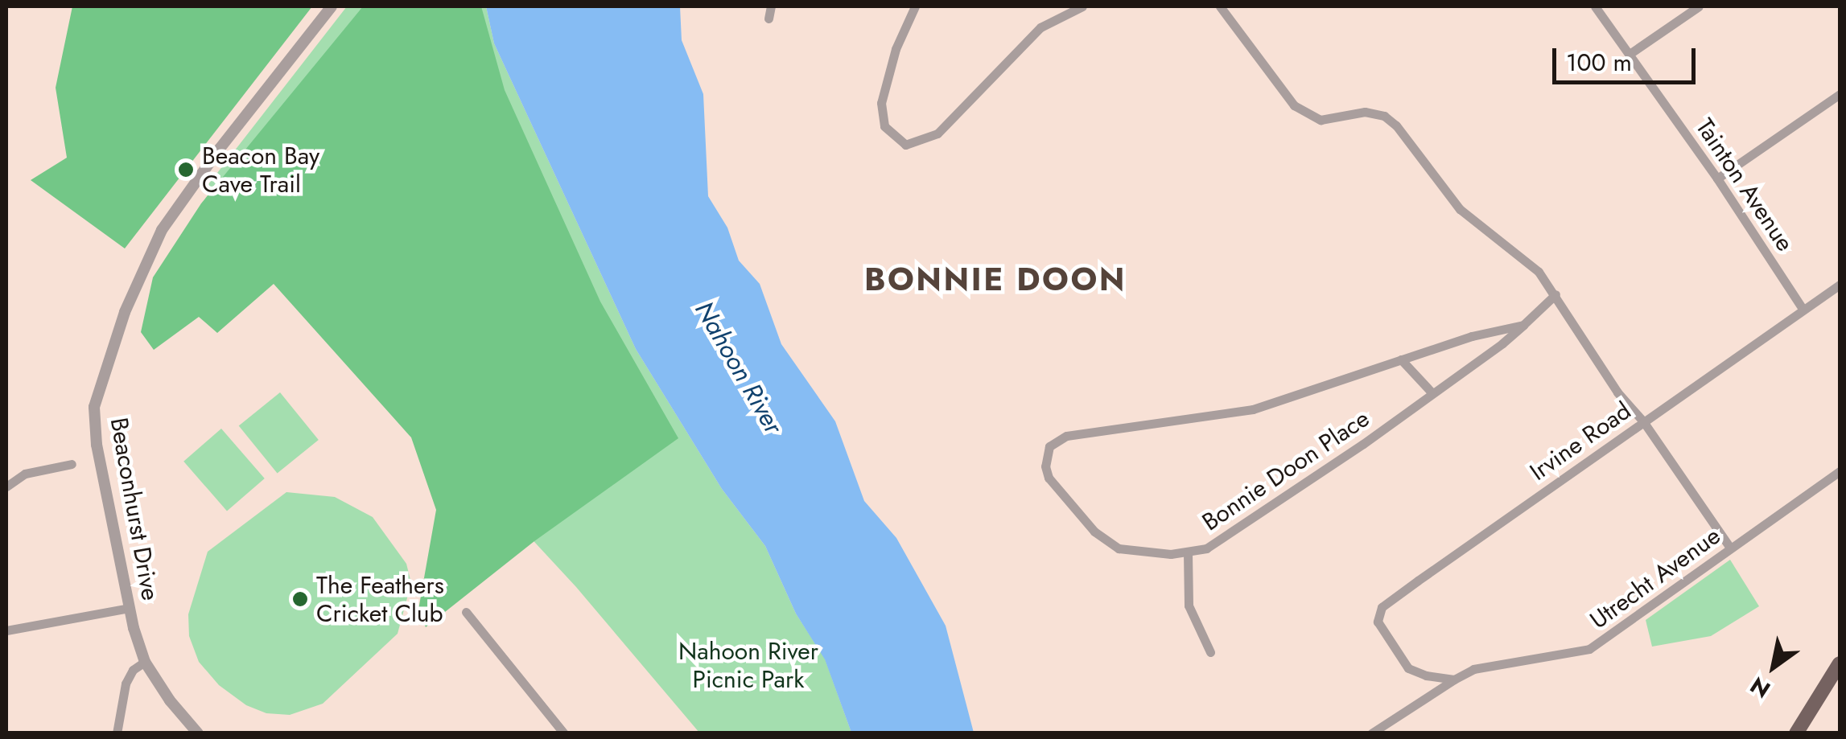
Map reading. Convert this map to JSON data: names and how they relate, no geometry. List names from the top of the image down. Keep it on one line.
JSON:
{"streets":{"street":["Tainton Avenue","Irvine Road","Bonnie Doon Place","Beaconhurst Drive","Utrecht Avenue"]},"crossings":[["Tainton Avenue","Irvine Road"],["Irvine Road","Utrecht Avenue"]],"districts":["BONNIE DOON"],"water":["Nahoon River"],"parks":["Nahoon River Picnic Park"],"places":["Beacon Bay Cave Trail","The Feathers Cricket Club"],"scale_bar":"100 m","north":"bottom left"}
